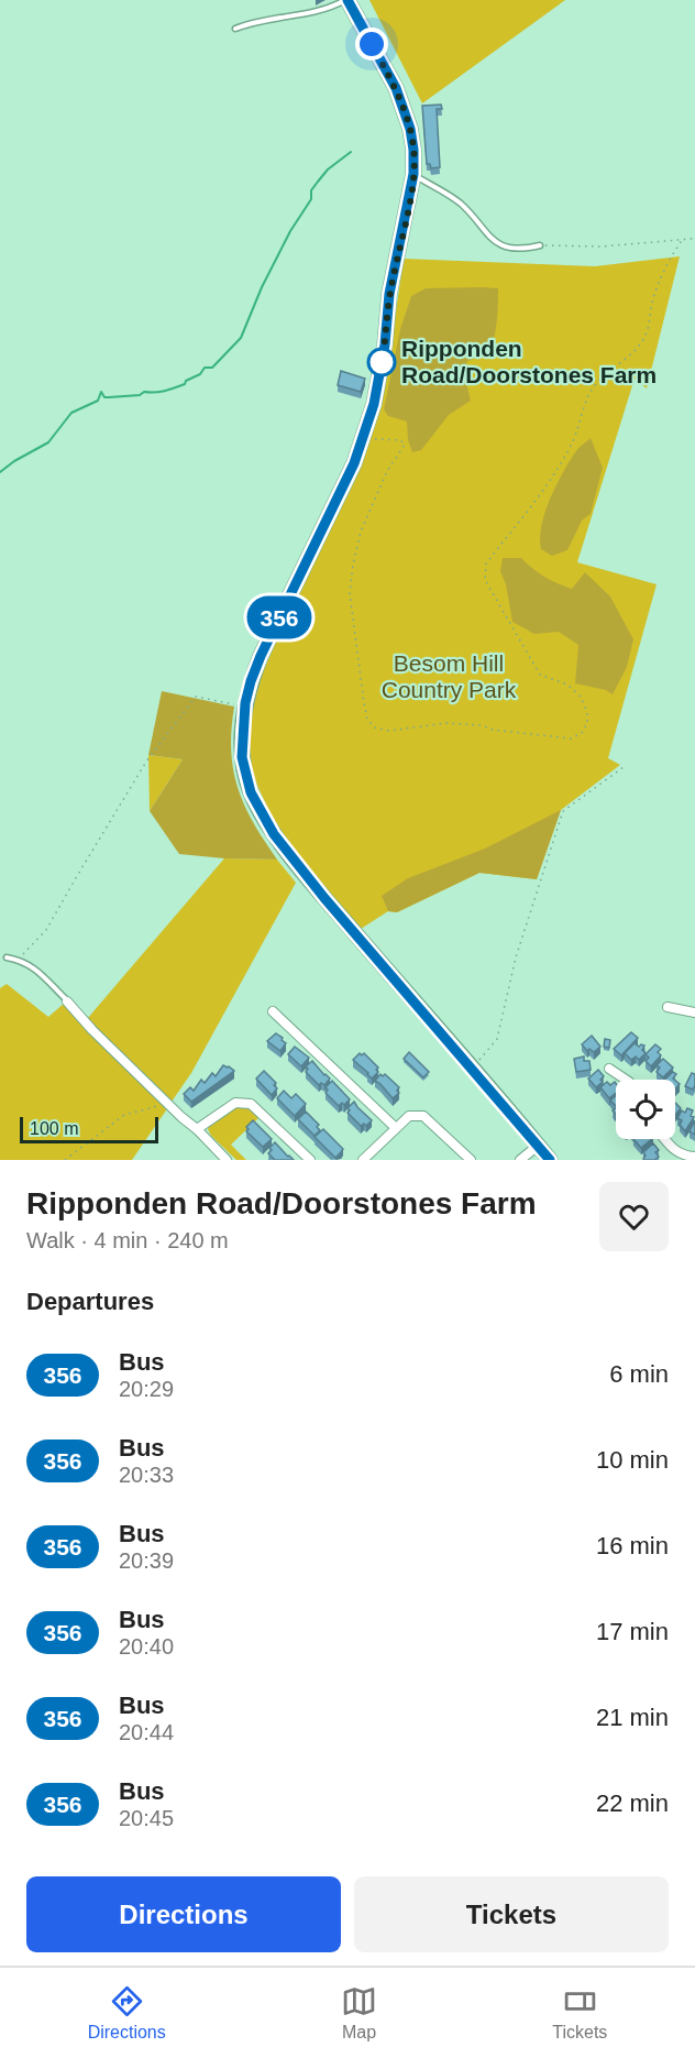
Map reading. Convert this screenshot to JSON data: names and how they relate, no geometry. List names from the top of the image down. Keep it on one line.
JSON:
{"parks":["Besom Hill Country Park"],"places":["Ripponden Road/Doorstones Farm"],"lines":["bus line 356"],"scale_bar":"100 m","page":{"on_map":"356","scale":"100 m","heading":[["Ripponden Road/Doorstones Farm","Walk · 4 min · 240 m"],"Departures"],"list":[{"mark":"356","name":"Bus","note":"20:29","value":"6 min"},{"mark":"356","name":"Bus","note":"20:33","value":"10 min"},{"mark":"356","name":"Bus","note":"20:39","value":"16 min"},{"mark":"356","name":"Bus","note":"20:40","value":"17 min"},{"mark":"356","name":"Bus","note":"20:44","value":"21 min"},{"mark":"356","name":"Bus","note":"20:45","value":"22 min"}],"buttons":["Directions","Tickets"],"tabs":["Directions","Map","Tickets"]}}
